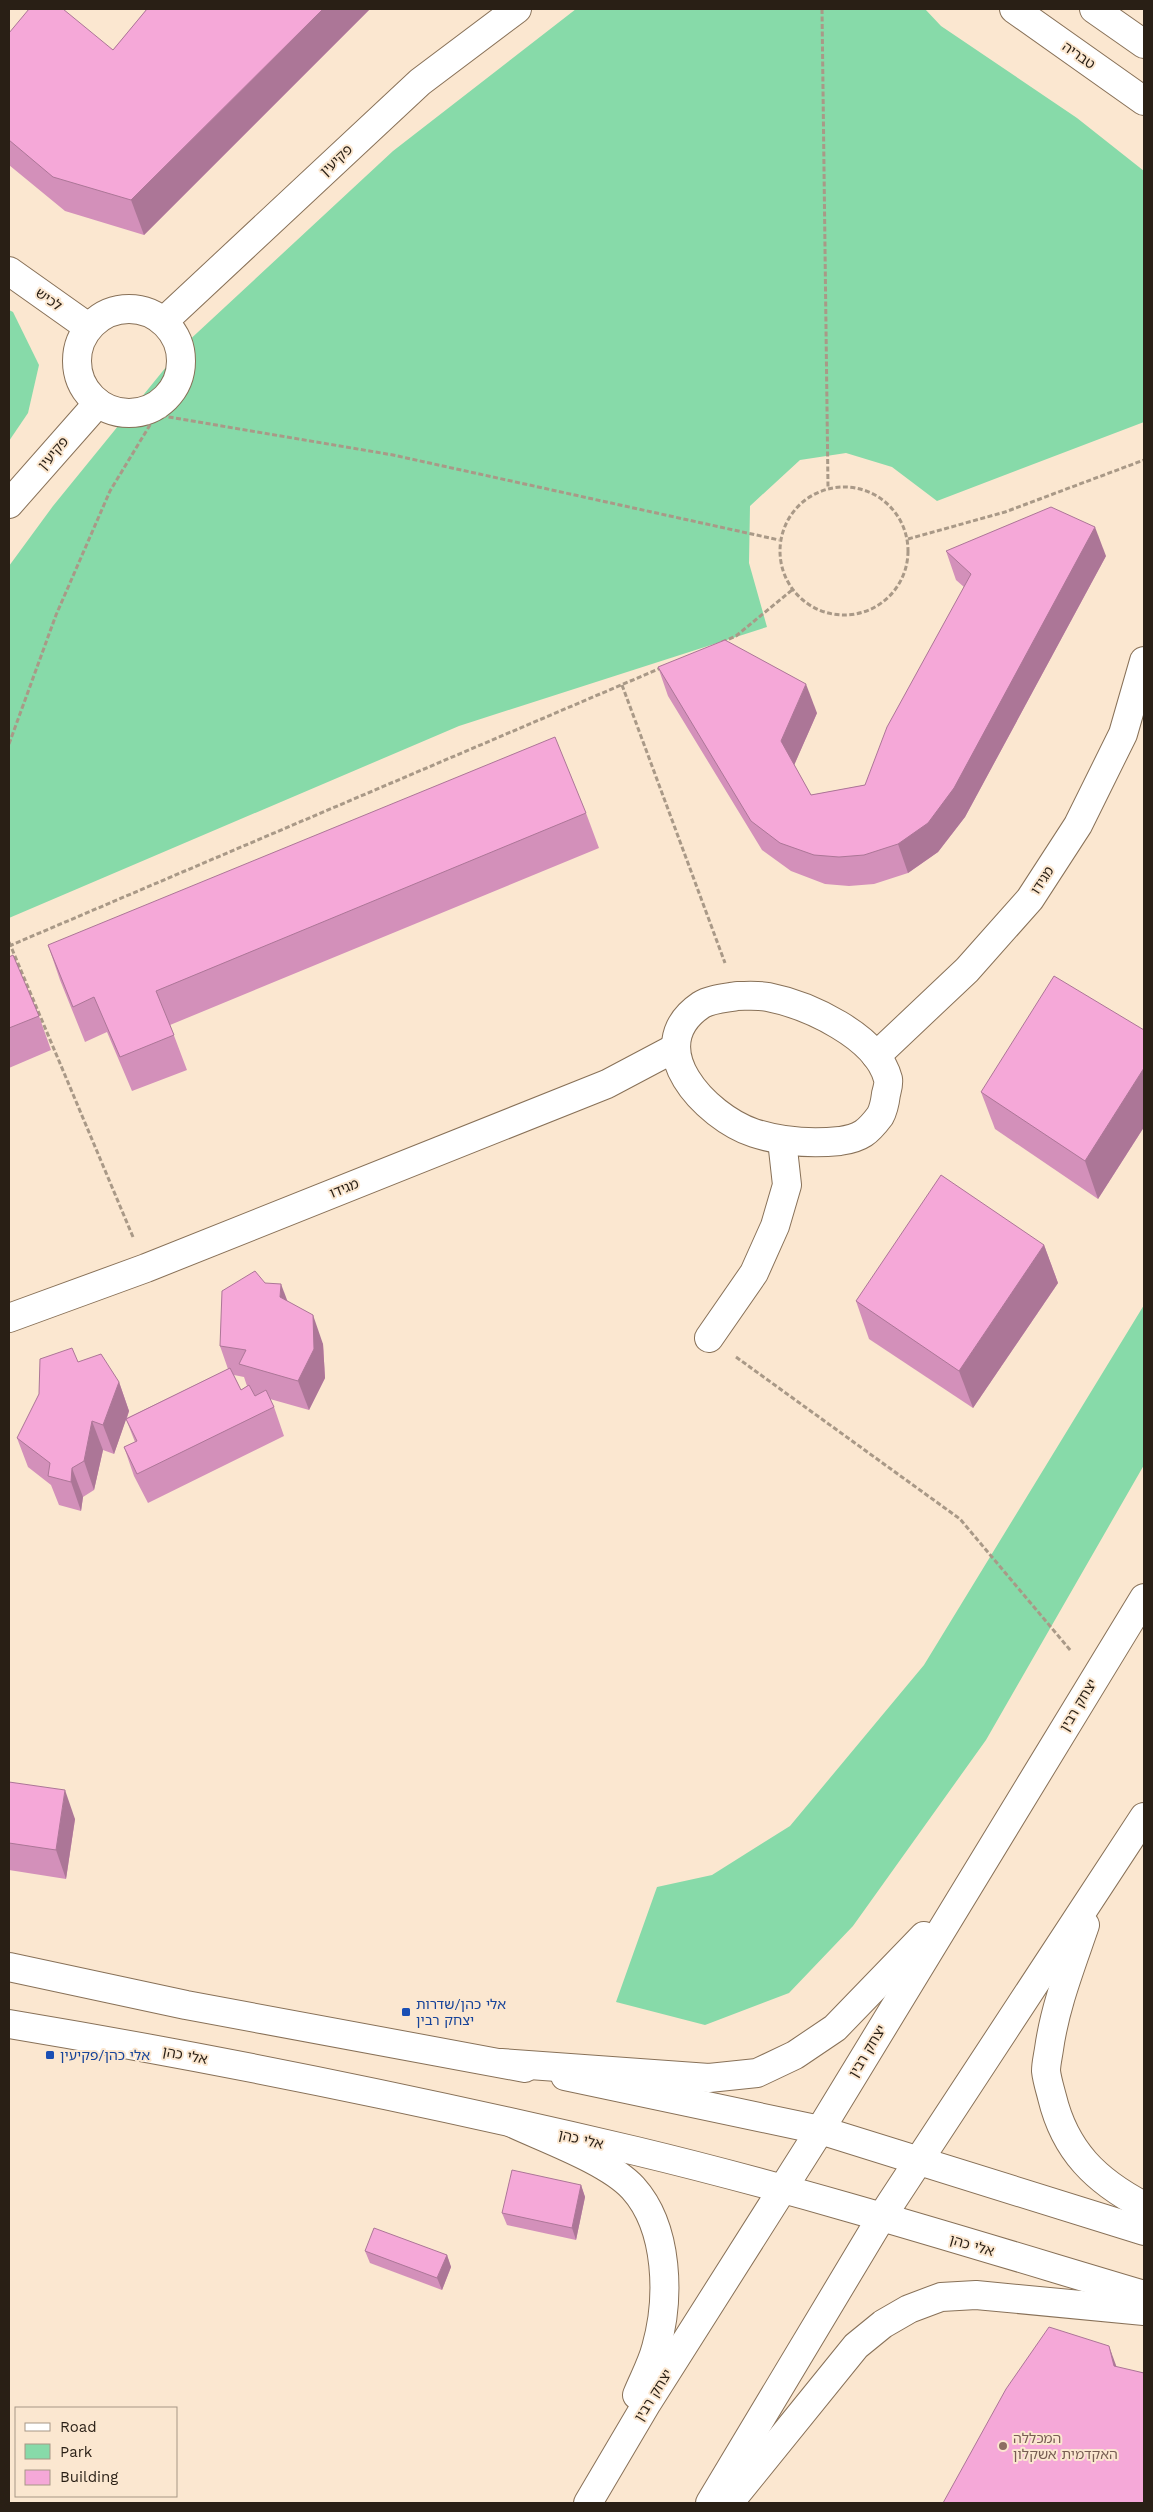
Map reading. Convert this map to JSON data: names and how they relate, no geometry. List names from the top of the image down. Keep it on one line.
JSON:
{"streets":{"street":["טבריה","פקיעין","לכיש","מגידו","יצחק רבין","אלי כהן"]},"crossings":[["פקיעין","לכיש"],["יצחק רבין","אלי כהן"]],"places":{"transit":["אלי כהן/שדרות יצחק רבין","אלי כהן/פקיעין"],"other":["המכללה האקדמית אשקלון"]},"legend":["Road","Park","Building"]}
